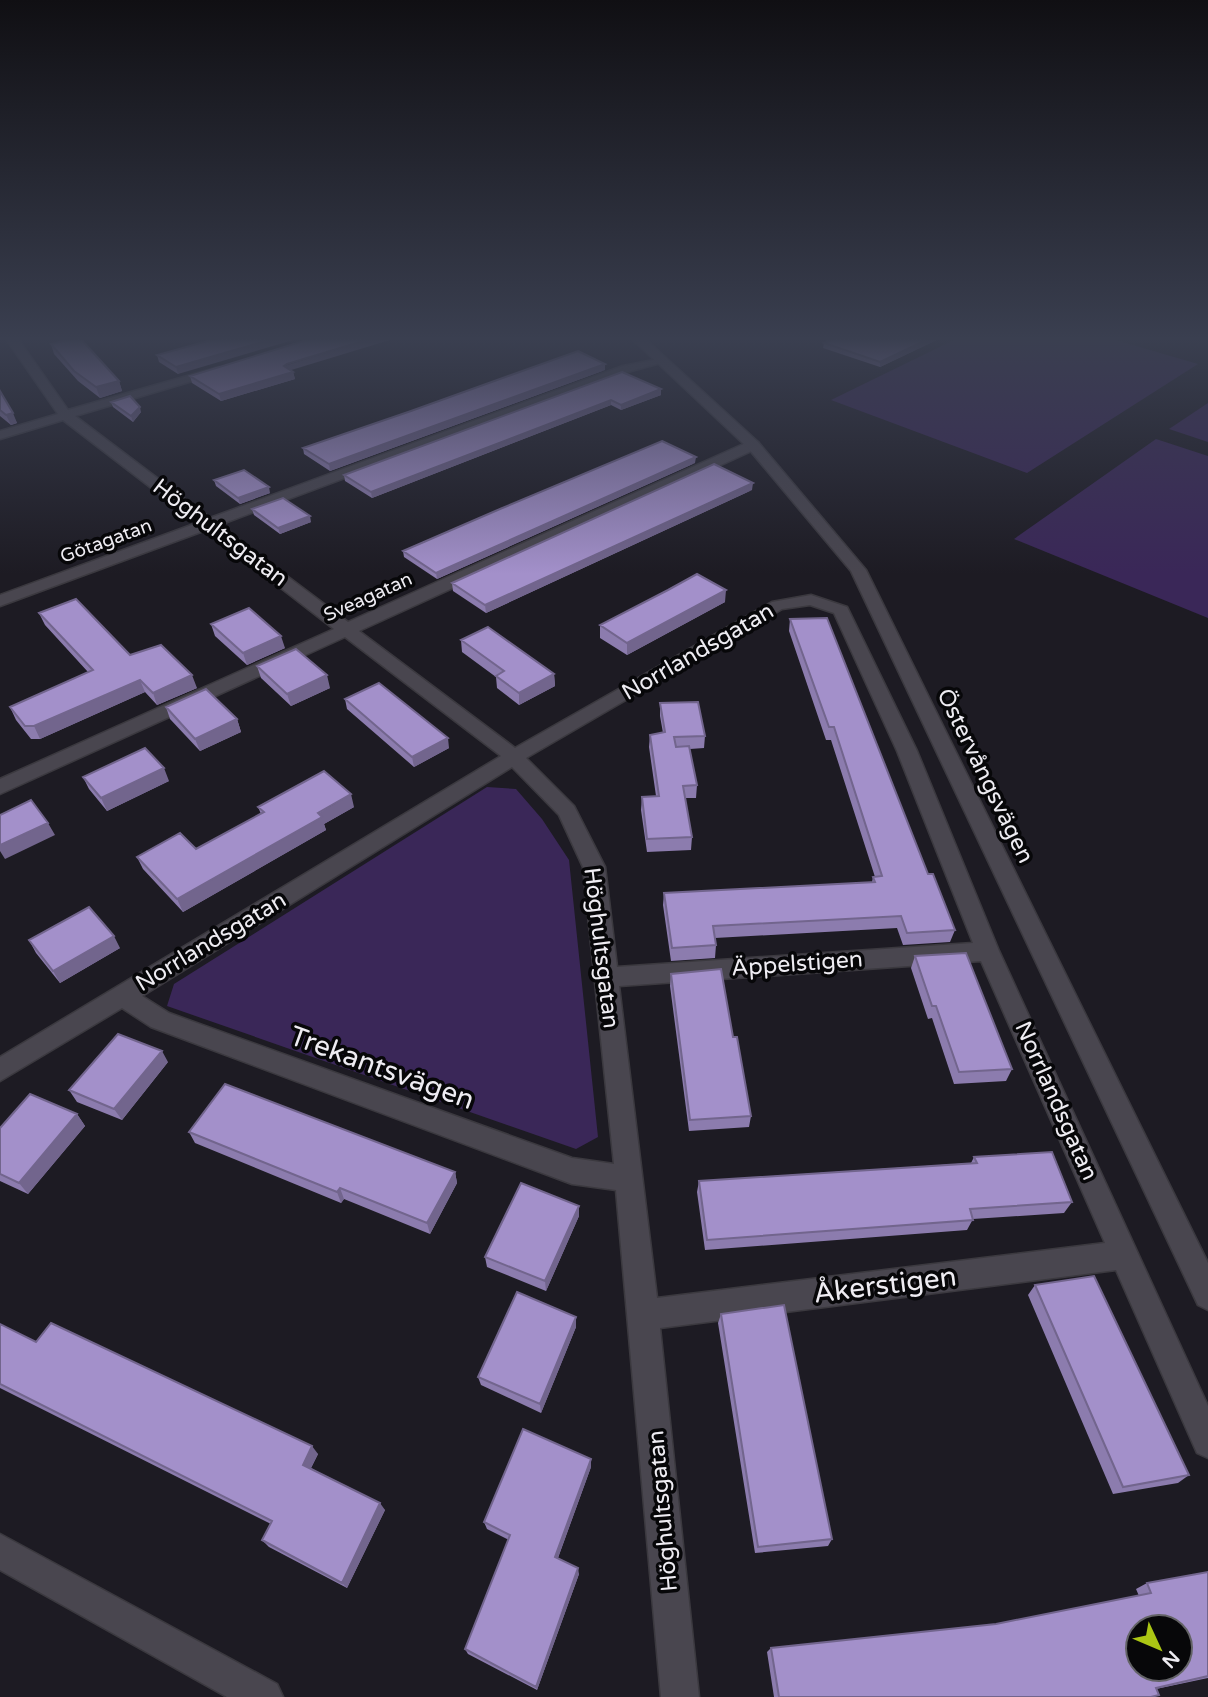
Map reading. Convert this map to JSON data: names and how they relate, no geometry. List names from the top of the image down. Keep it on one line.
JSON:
{"streets":{"street":["Höghultsgatan","Götagatan","Sveagatan","Norrlandsgatan","Östervångsvägen","Äppelstigen","Trekantsvägen","Åkerstigen"]},"crossings":[["Höghultsgatan","Götagatan"],["Höghultsgatan","Sveagatan"],["Höghultsgatan","Norrlandsgatan"],["Höghultsgatan","Äppelstigen"],["Höghultsgatan","Trekantsvägen"],["Höghultsgatan","Åkerstigen"],["Sveagatan","Östervångsvägen"],["Norrlandsgatan","Äppelstigen"],["Norrlandsgatan","Trekantsvägen"],["Norrlandsgatan","Åkerstigen"]],"north":"bottom right"}
